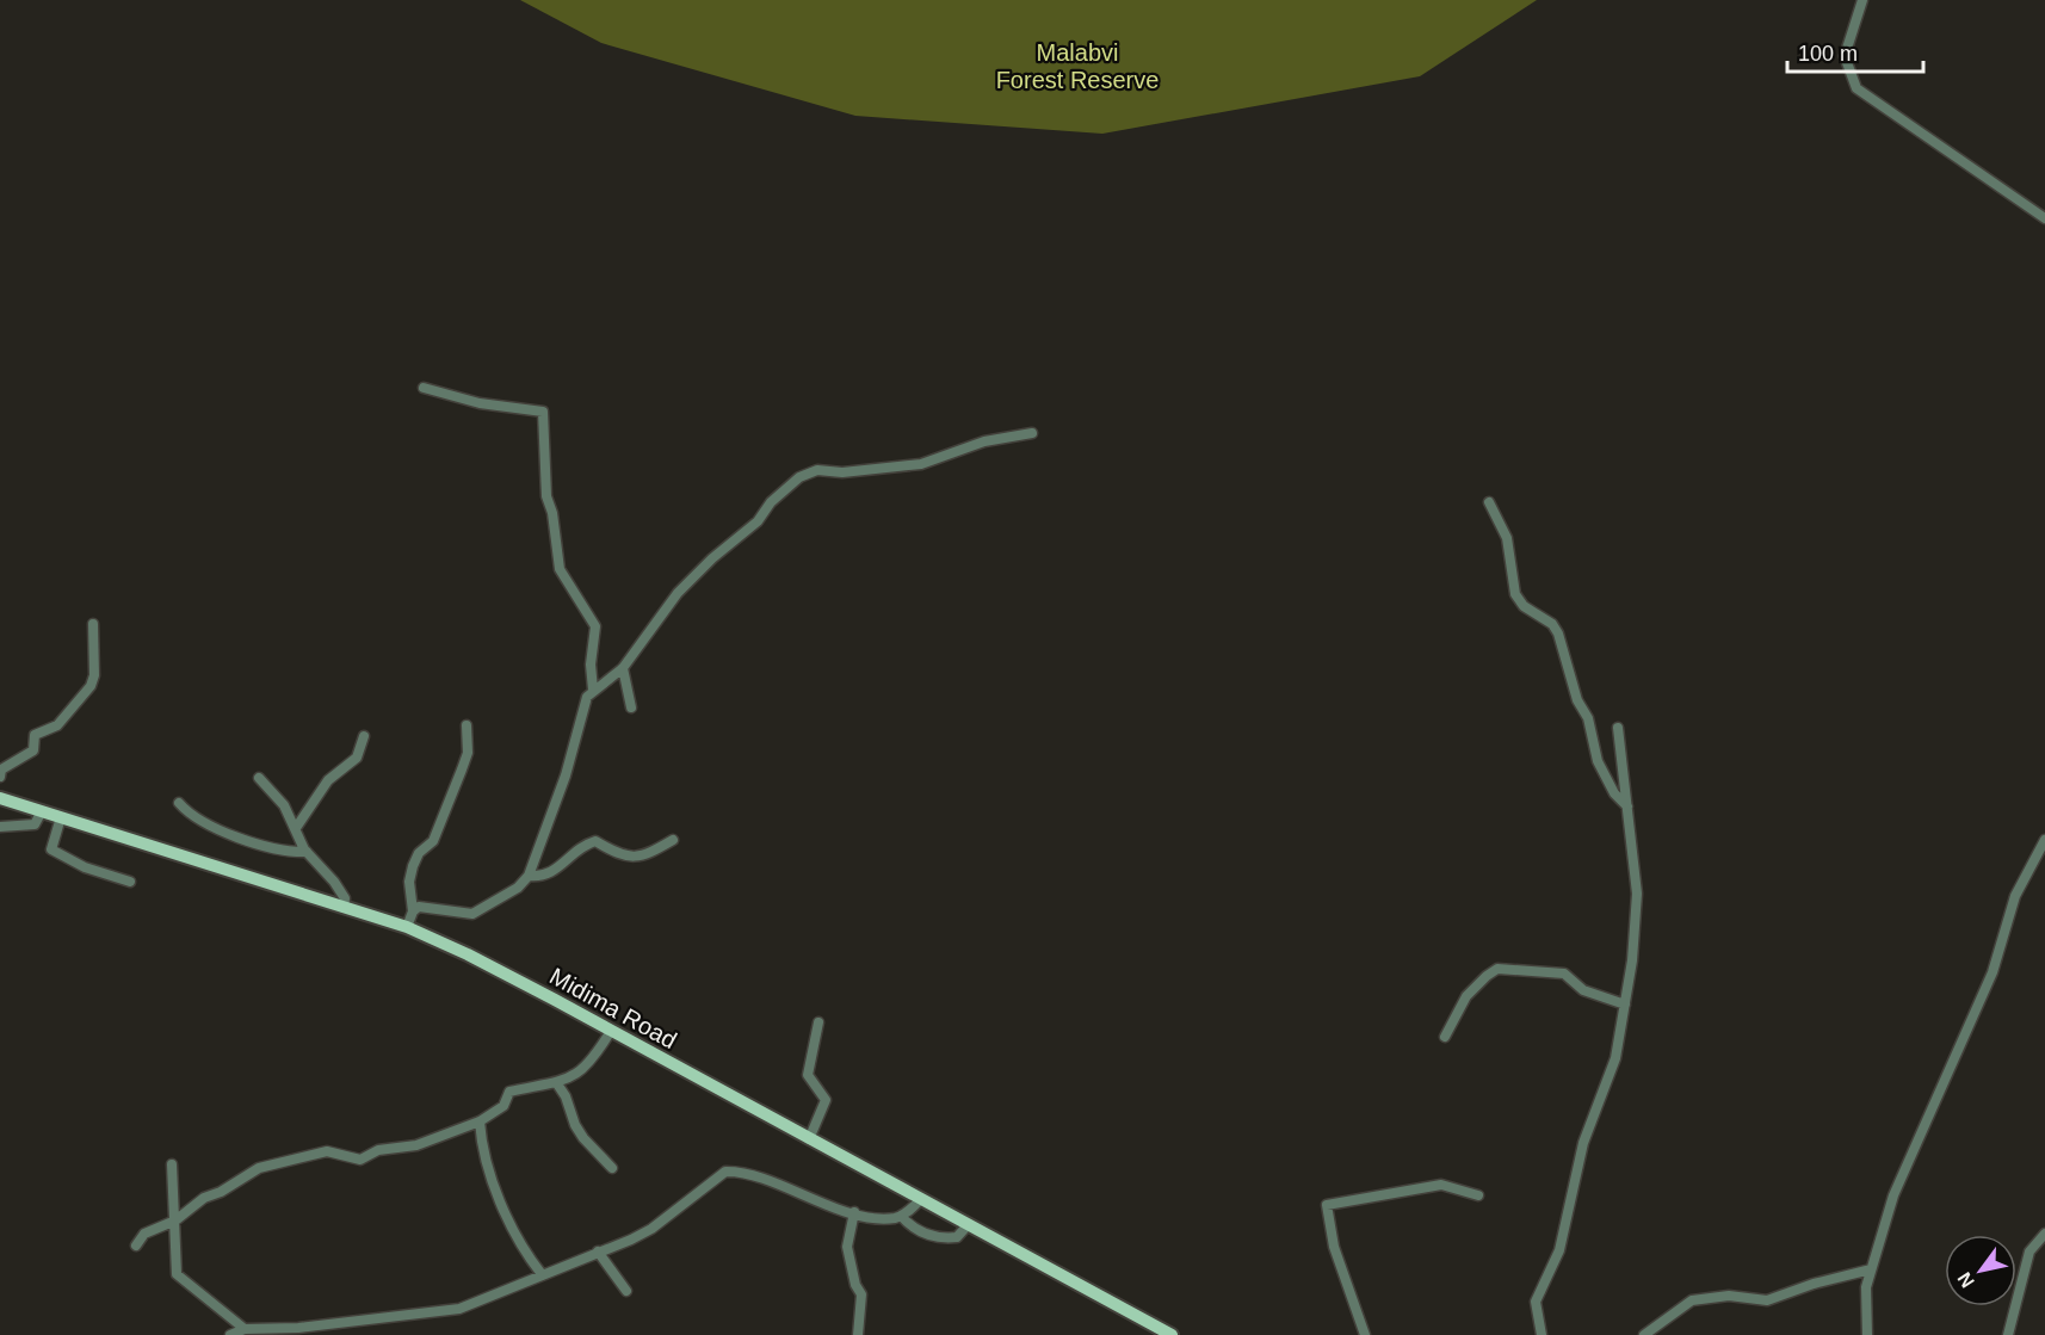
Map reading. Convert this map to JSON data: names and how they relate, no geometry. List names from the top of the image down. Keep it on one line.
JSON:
{"streets":{"main road":["Midima Road"]},"parks":["Malabvi Forest Reserve"],"scale_bar":"100 m","north":"bottom left"}
